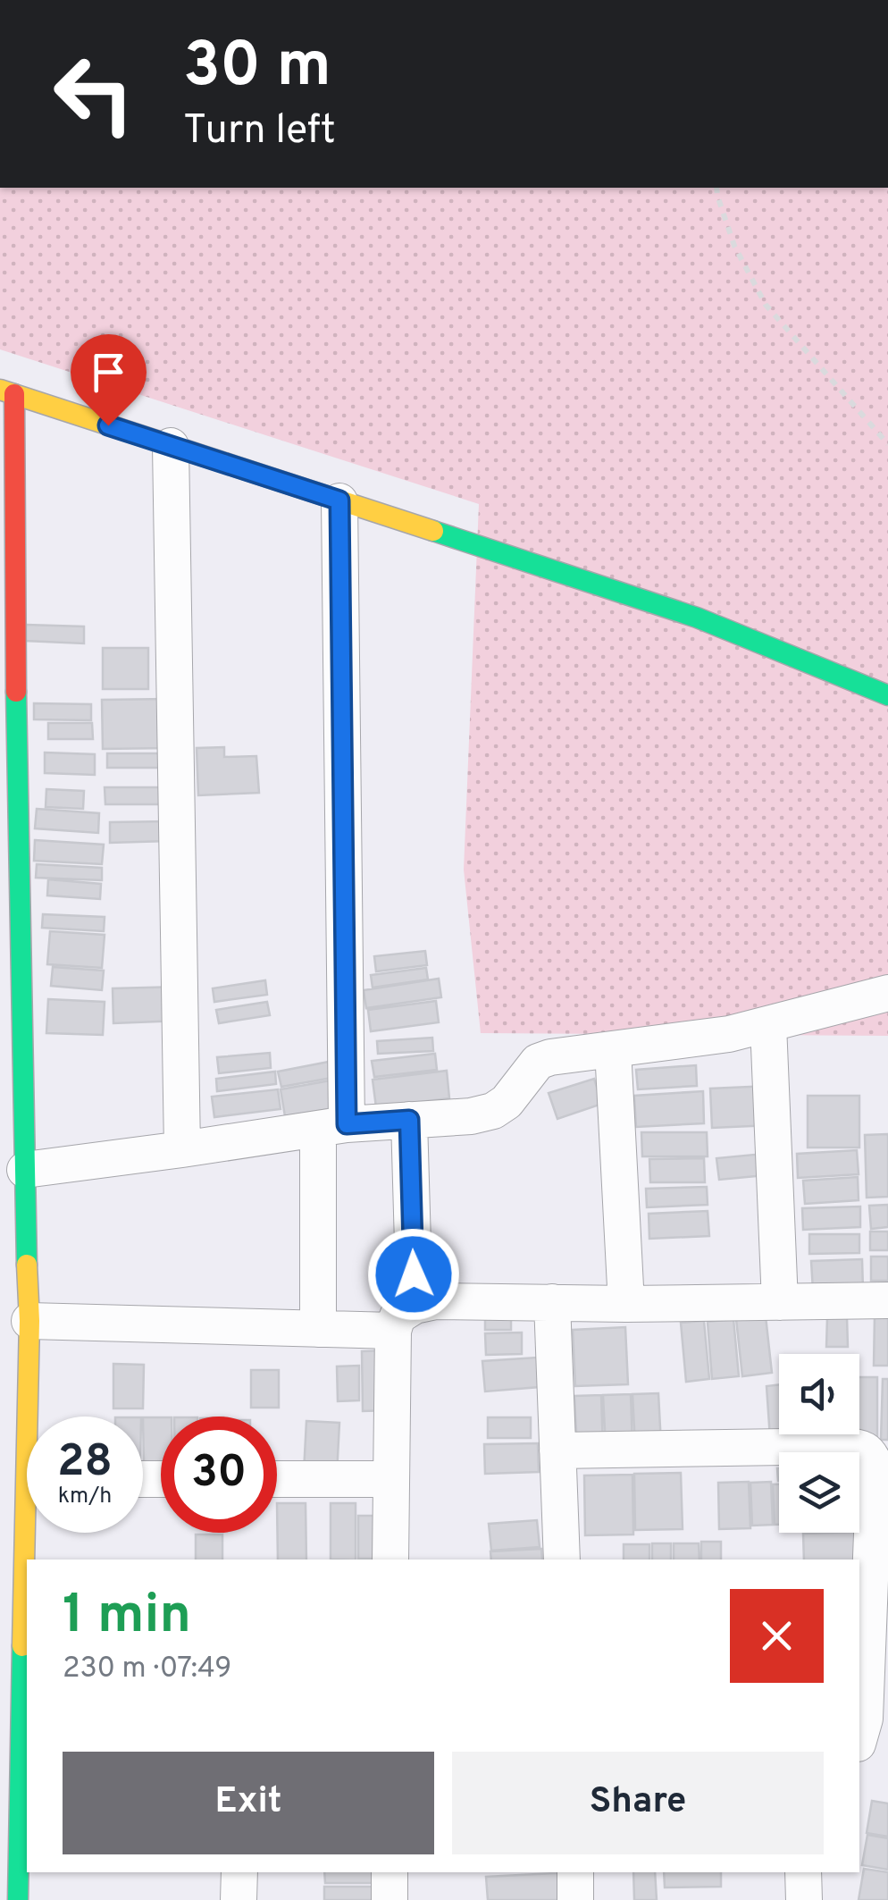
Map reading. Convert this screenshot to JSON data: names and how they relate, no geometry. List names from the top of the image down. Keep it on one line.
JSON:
{"page":{"turn":["30 m","Turn left"],"speed":"28 km/h","limit":"30","heading":["1 min","230 m · 07:49"],"buttons":["Exit","Share"]}}
